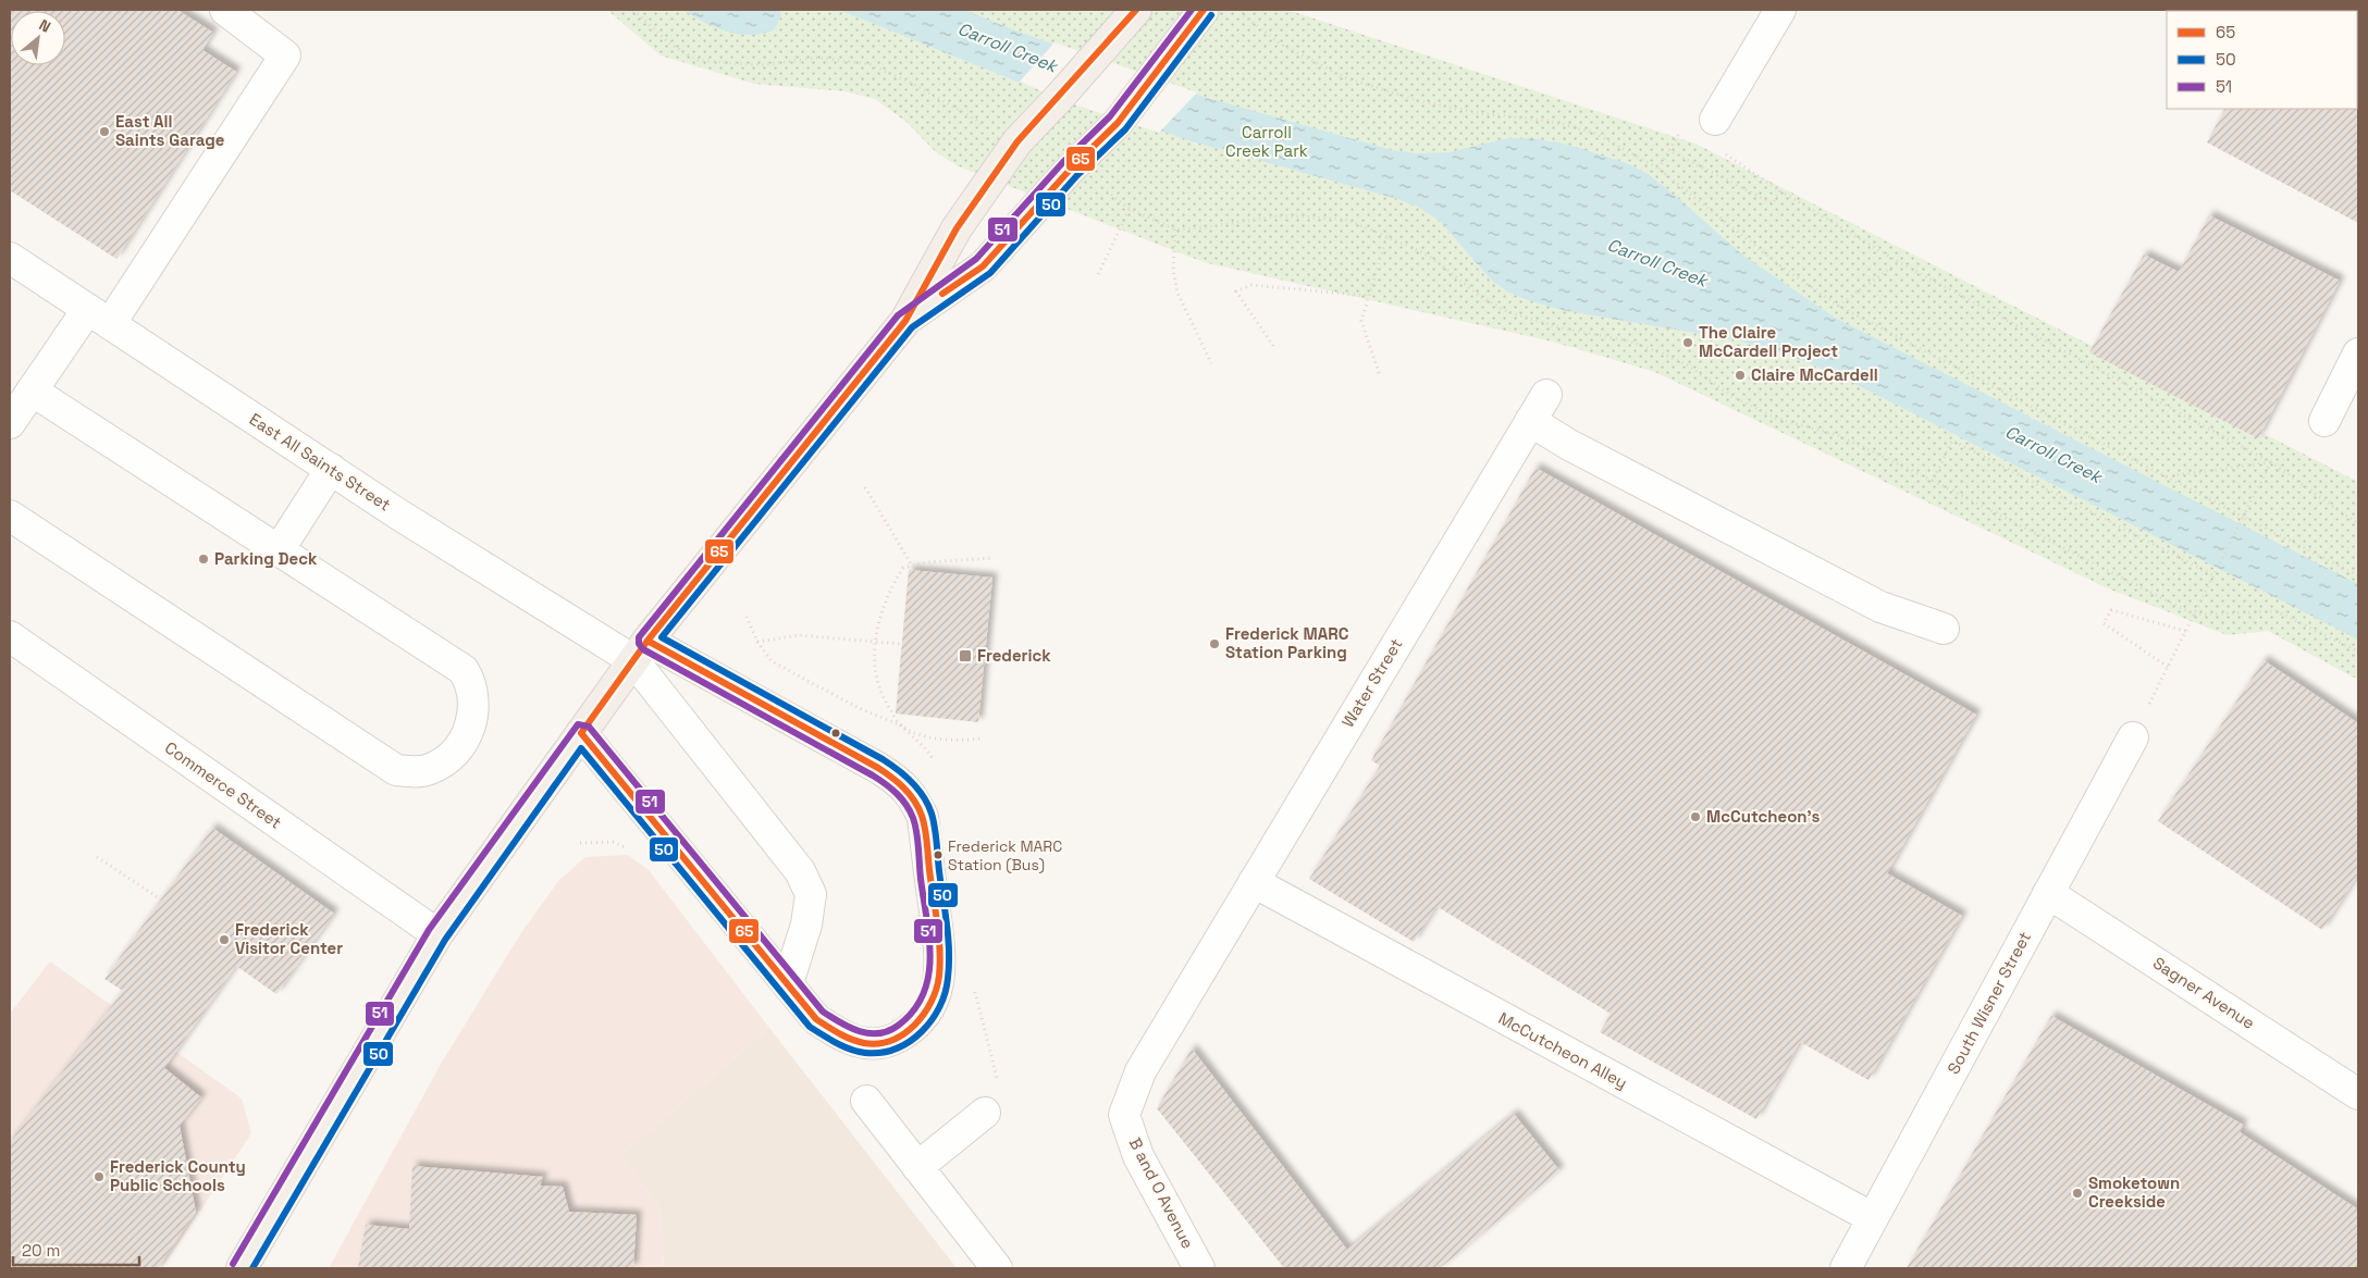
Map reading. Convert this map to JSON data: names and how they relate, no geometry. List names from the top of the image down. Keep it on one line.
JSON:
{"streets":{"street":["East All Saints Street","Water Street","Commerce Street","Sagner Avenue","South Wisner Street","McCutcheon Alley","B and O Avenue"]},"crossings":[["Water Street","McCutcheon Alley"],["Water Street","B and O Avenue"],["Sagner Avenue","South Wisner Street"],["South Wisner Street","McCutcheon Alley"]],"water":["Carroll Creek"],"parks":["Carroll Creek Park"],"places":{"other":["East All Saints Garage","The Claire McCardell Project","Claire McCardell","Parking Deck","Frederick MARC Station Parking","McCutcheon's","Frederick MARC Station (Bus)","Frederick Visitor Center","Frederick County Public Schools","Smoketown Creekside"],"transit":["Frederick"]},"lines":["transit line 65","transit line 51","transit line 50"],"legend":["65","50","51"],"scale_bar":"20 m","north":"top right"}
